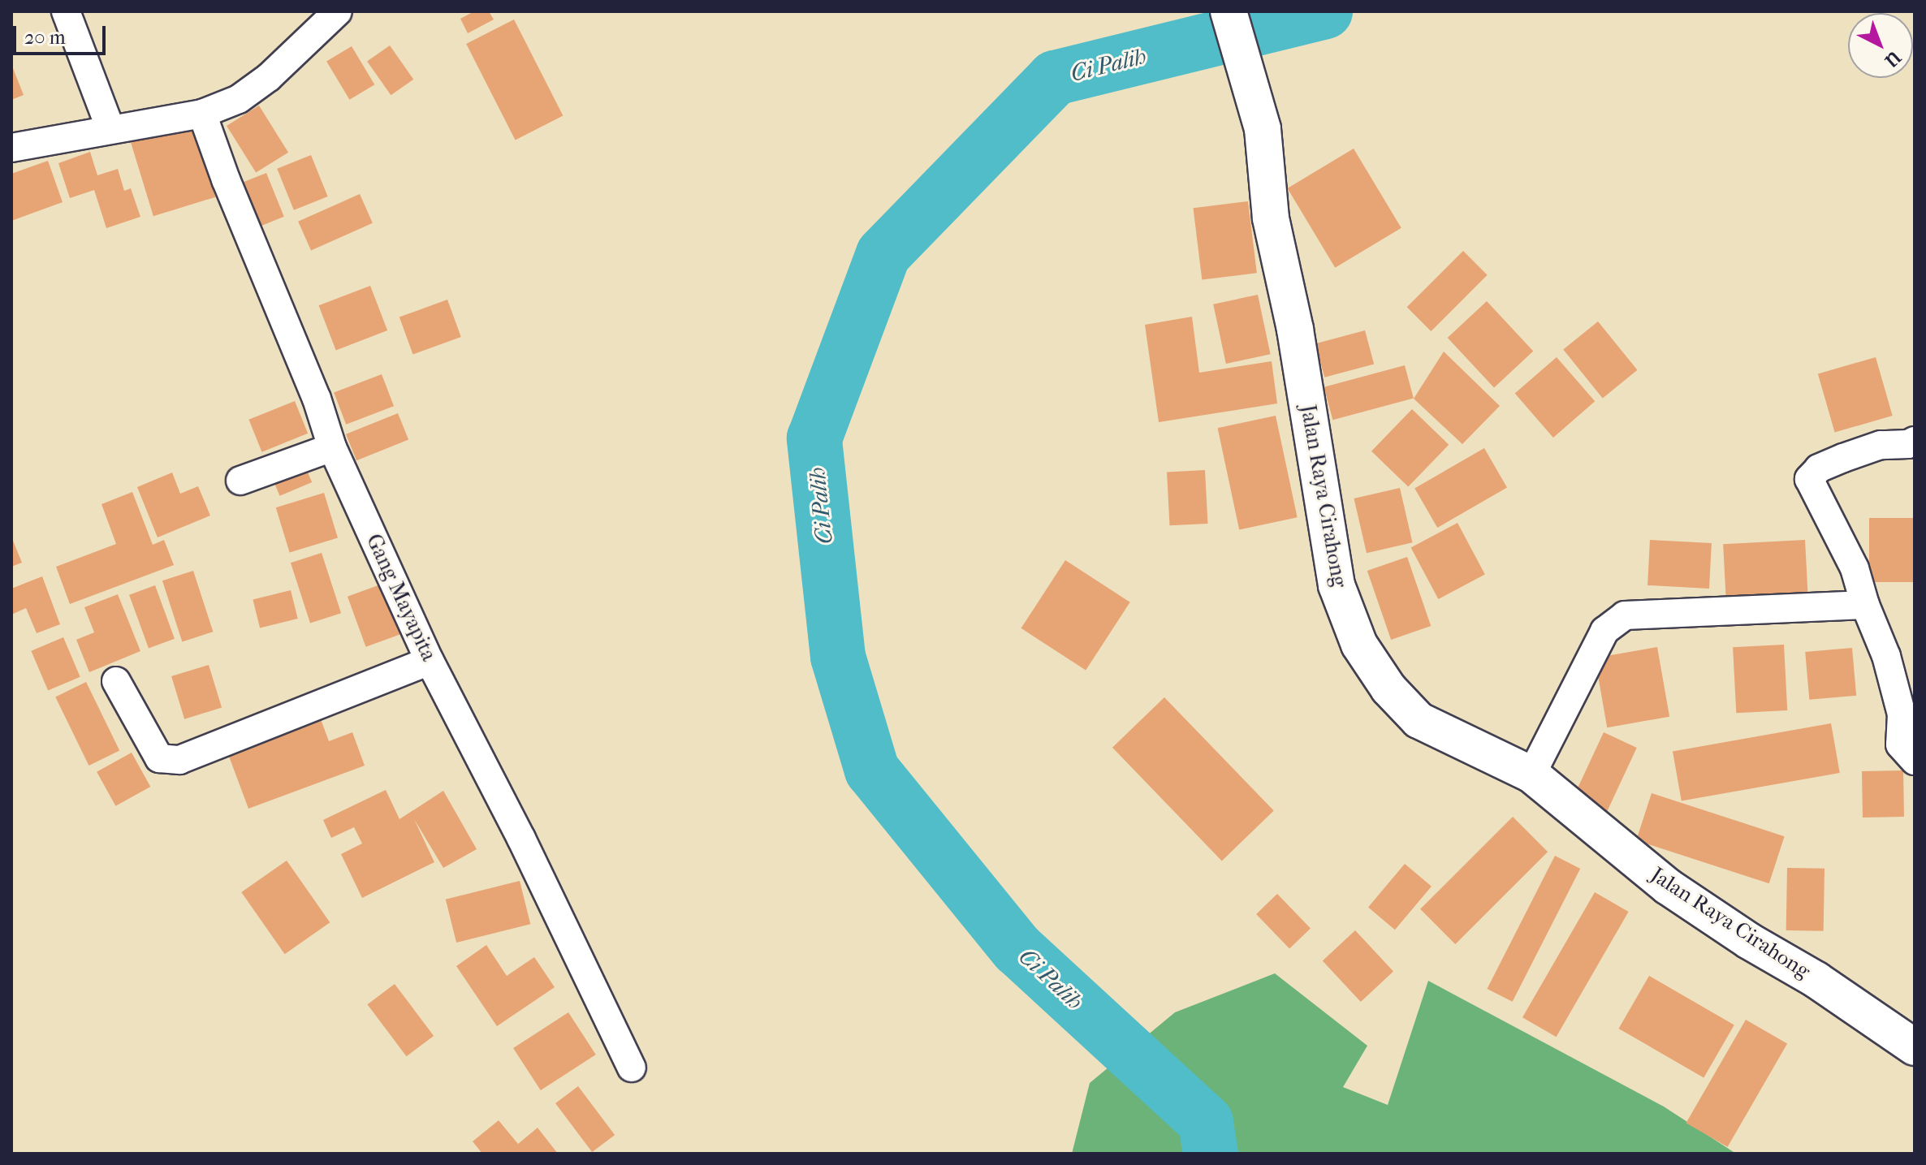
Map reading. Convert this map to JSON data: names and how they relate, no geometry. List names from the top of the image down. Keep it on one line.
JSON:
{"streets":{"street":["Jalan Raya Cirahong","Gang Mayapita"]},"water":["Ci Palih"],"scale_bar":"20 m","north":"bottom right"}
